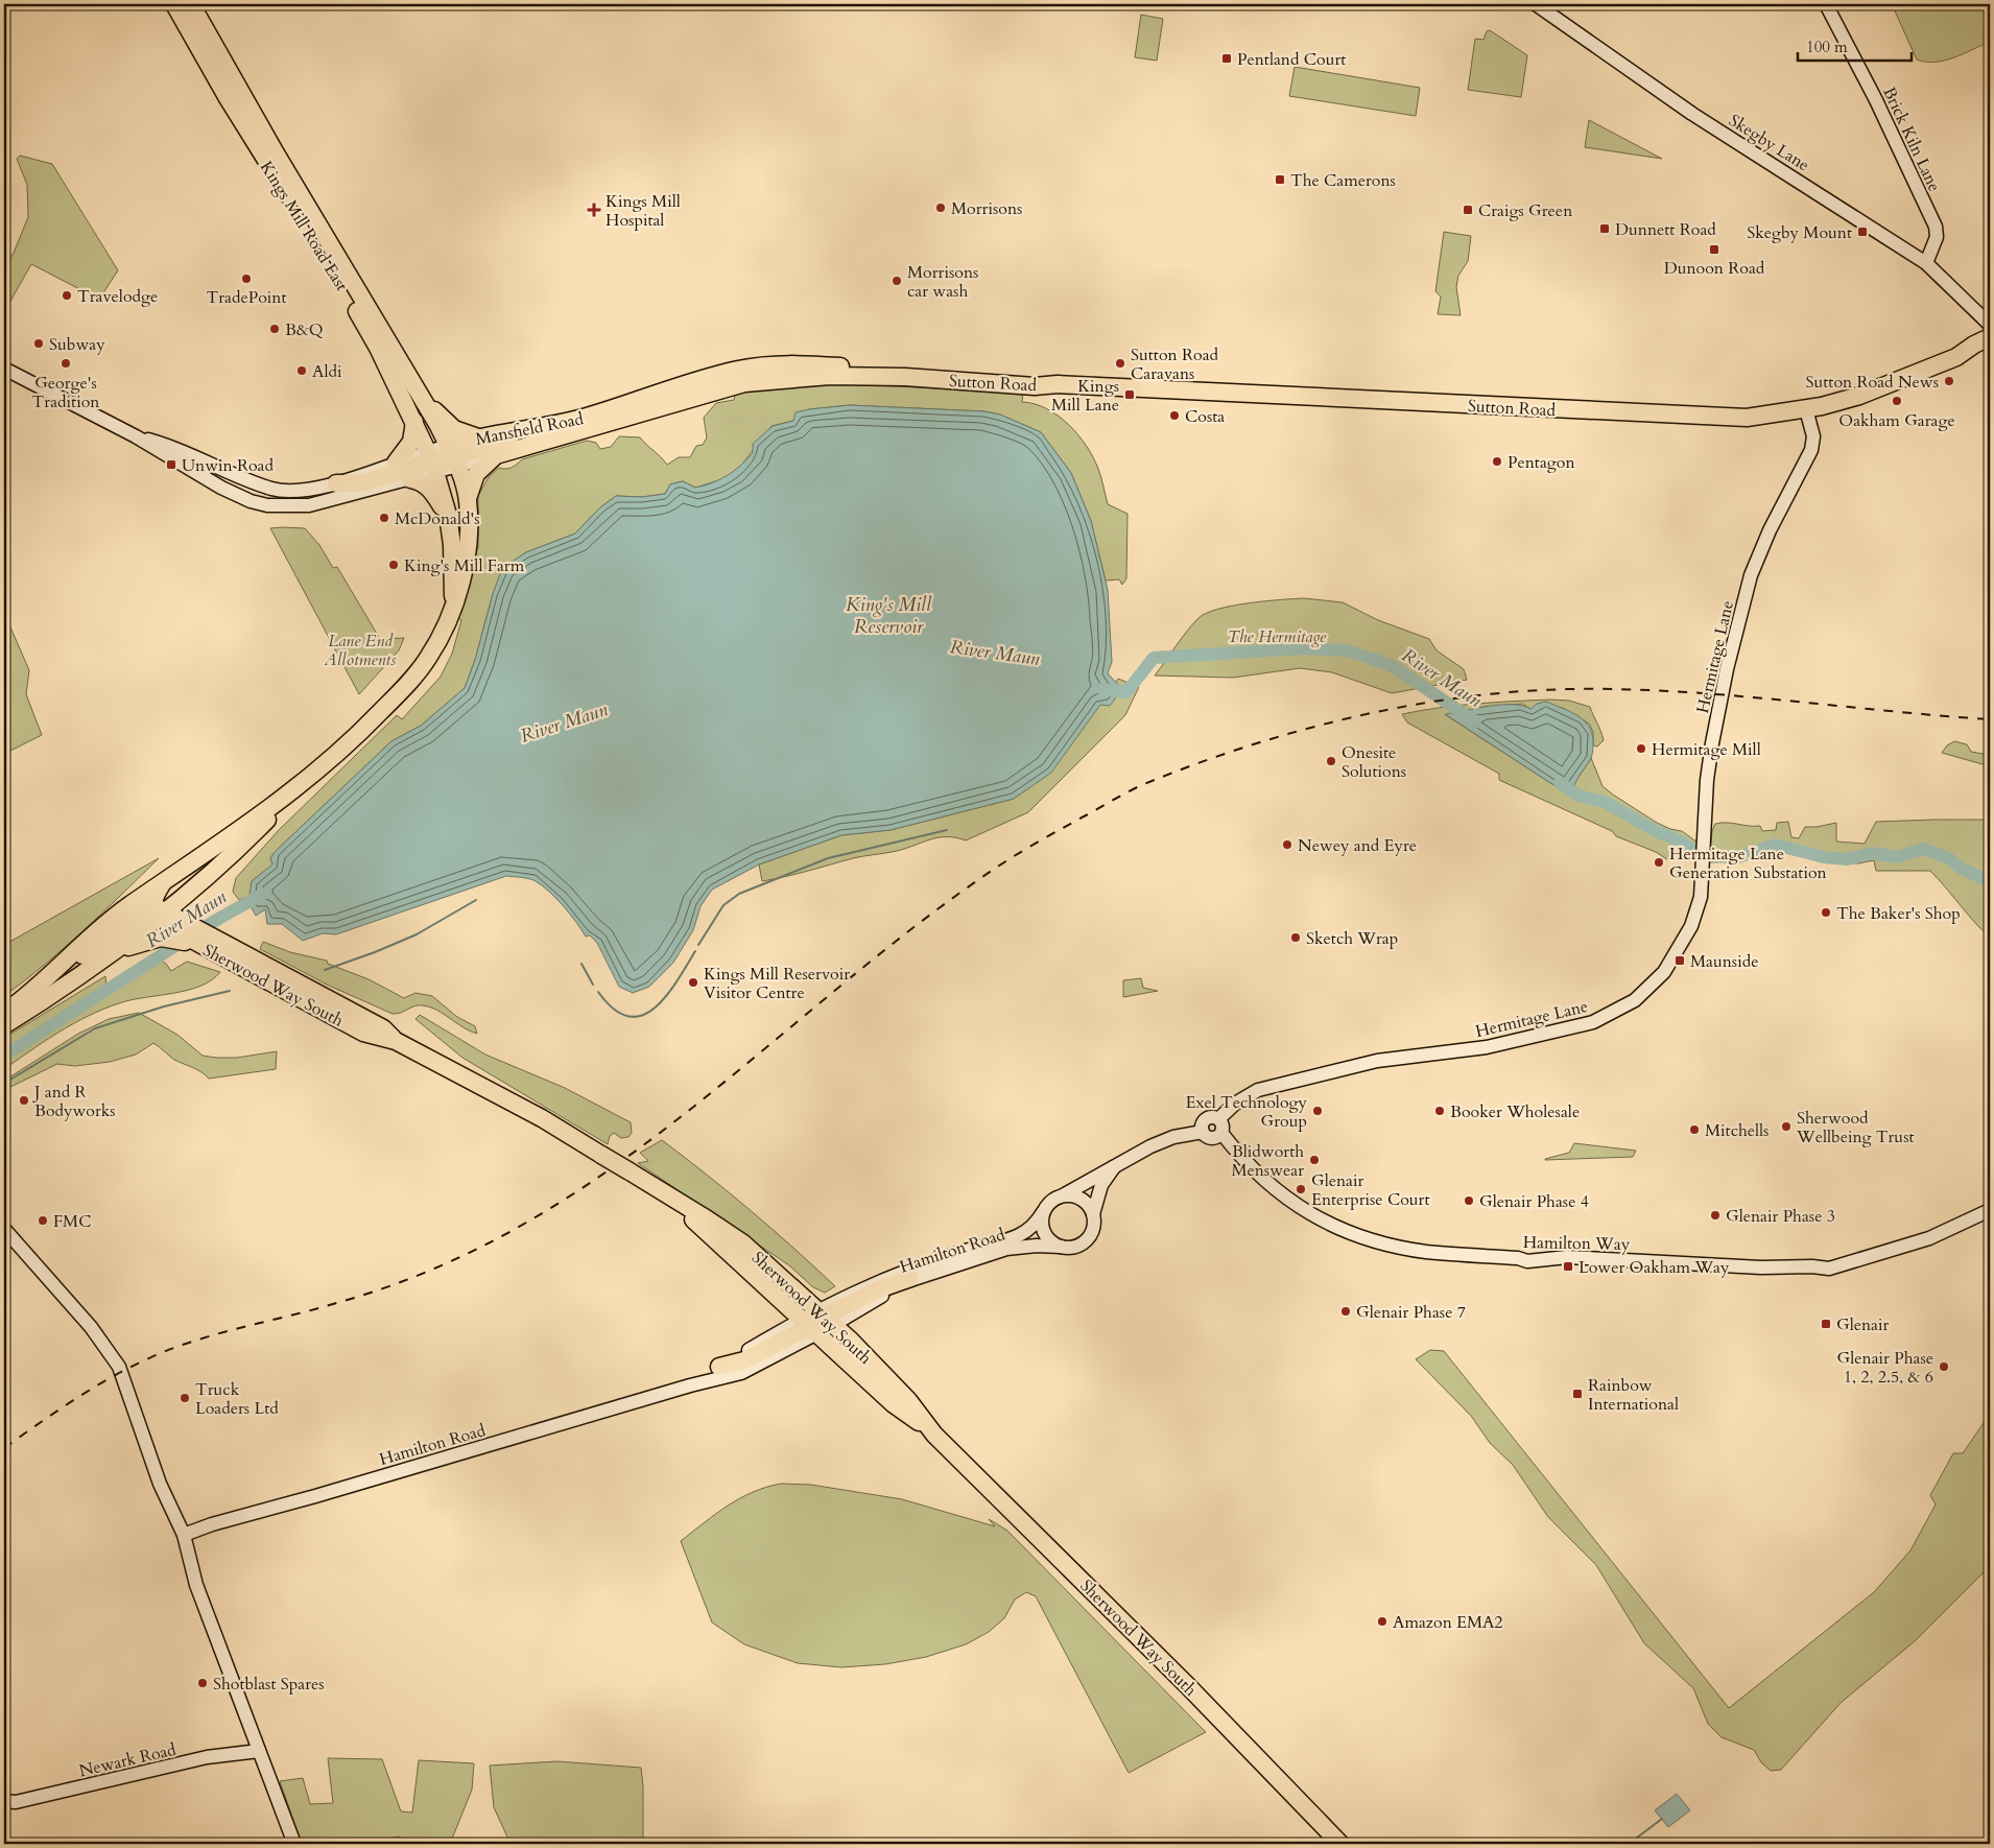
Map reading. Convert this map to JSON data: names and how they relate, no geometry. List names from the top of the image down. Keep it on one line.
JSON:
{"streets":{"highway":["Kings Mill Road East","Sutton Road","Mansfield Road","Sherwood Way South"],"street":["Brick Kiln Lane","Skegby Lane","Hermitage Lane","Hamilton Way","Hamilton Road","Newark Road"]},"crossings":[["Brick Kiln Lane","Skegby Lane"],["Kings Mill Road East","Mansfield Road"],["Sutton Road","Mansfield Road"],["Sutton Road","Hermitage Lane"],["Hermitage Lane","Hamilton Way"],["Hermitage Lane","Hamilton Road"],["Sherwood Way South","Hamilton Road"],["Hamilton Way","Hamilton Road"]],"water":["King's Mill Reservoir","River Maun"],"parks":["The Hermitage","Lane End Allotments"],"places":{"transit":["Pentland Court","The Camerons","Craigs Green","Dunnett Road","Skegby Mount","Dunoon Road","Kings Mill Lane","Unwin Road","Maunside","Lower Oakham Way","Glenair","Rainbow International"],"other":["Morrisons","TradePoint","Morrisons car wash","Travelodge","B&Q","Subway","George's Tradition","Sutton Road Caravans","Aldi","Sutton Road News","Oakham Garage","Costa","Pentagon","McDonald's","King's Mill Farm","Hermitage Mill","Onesite Solutions","Newey and Eyre","Hermitage Lane Generation Substation","The Baker's Shop","Sketch Wrap","Kings Mill Reservoir Visitor Centre","J and R Bodyworks","Exel Technology Group","Booker Wholesale","Sherwood Wellbeing Trust","Mitchells","Blidworth Menswear","Glenair Enterprise Court","Glenair Phase 4","Glenair Phase 3","FMC","Glenair Phase 7","Glenair Phase 1, 2, 2.5, & 6","Truck Loaders Ltd","Amazon EMA2","Shotblast Spares"],"health":["Kings Mill Hospital"]},"scale_bar":"100 m"}
